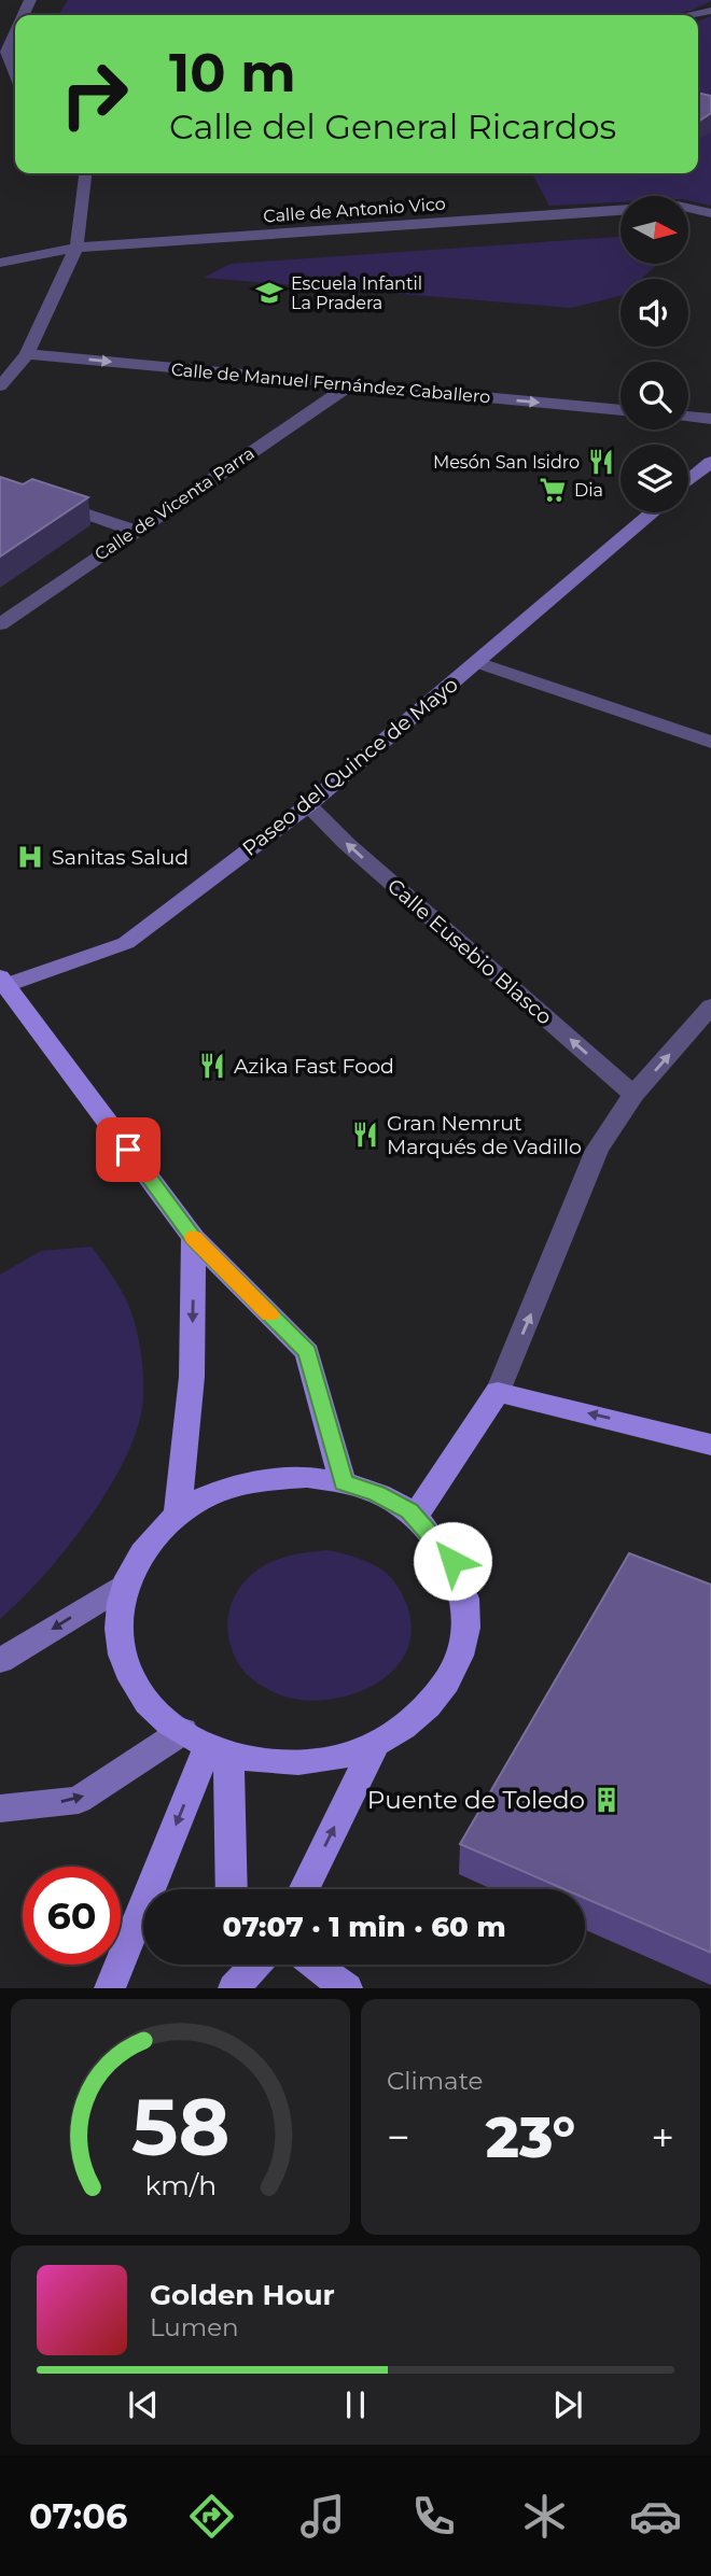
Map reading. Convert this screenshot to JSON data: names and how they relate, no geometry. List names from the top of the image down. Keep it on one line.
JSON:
{"streets":{"street":["Calle de Antonio Vico","Calle de Manuel Fernández Caballero","Calle de Vicenta Parra","Paseo del Quince de Mayo","Calle Eusebio Blasco"]},"crossings":[["Calle de Manuel Fernández Caballero","Calle de Vicenta Parra"],["Paseo del Quince de Mayo","Calle Eusebio Blasco"]],"one_way":["Calle de Manuel Fernández Caballero","Calle Eusebio Blasco"],"places":{"school or university":["Escuela Infantil La Pradera"],"restaurant":["Mesón San Isidro","Azika Fast Food","Gran Nemrut Marqués de Vadillo"],"supermarket":["Dia"],"hospital":["Sanitas Salud"],"building":["Puente de Toledo"]},"north":"right","page":{"turn":["10 m","Calle del General Ricardos"],"limit":"60","trip":"07:07 · 1 min · 60 m","tile":"Climate","heat":["−","23°","+"],"song":["Golden Hour","Lumen"],"tabs":"07:06","gauge":["58","km/h"]}}
